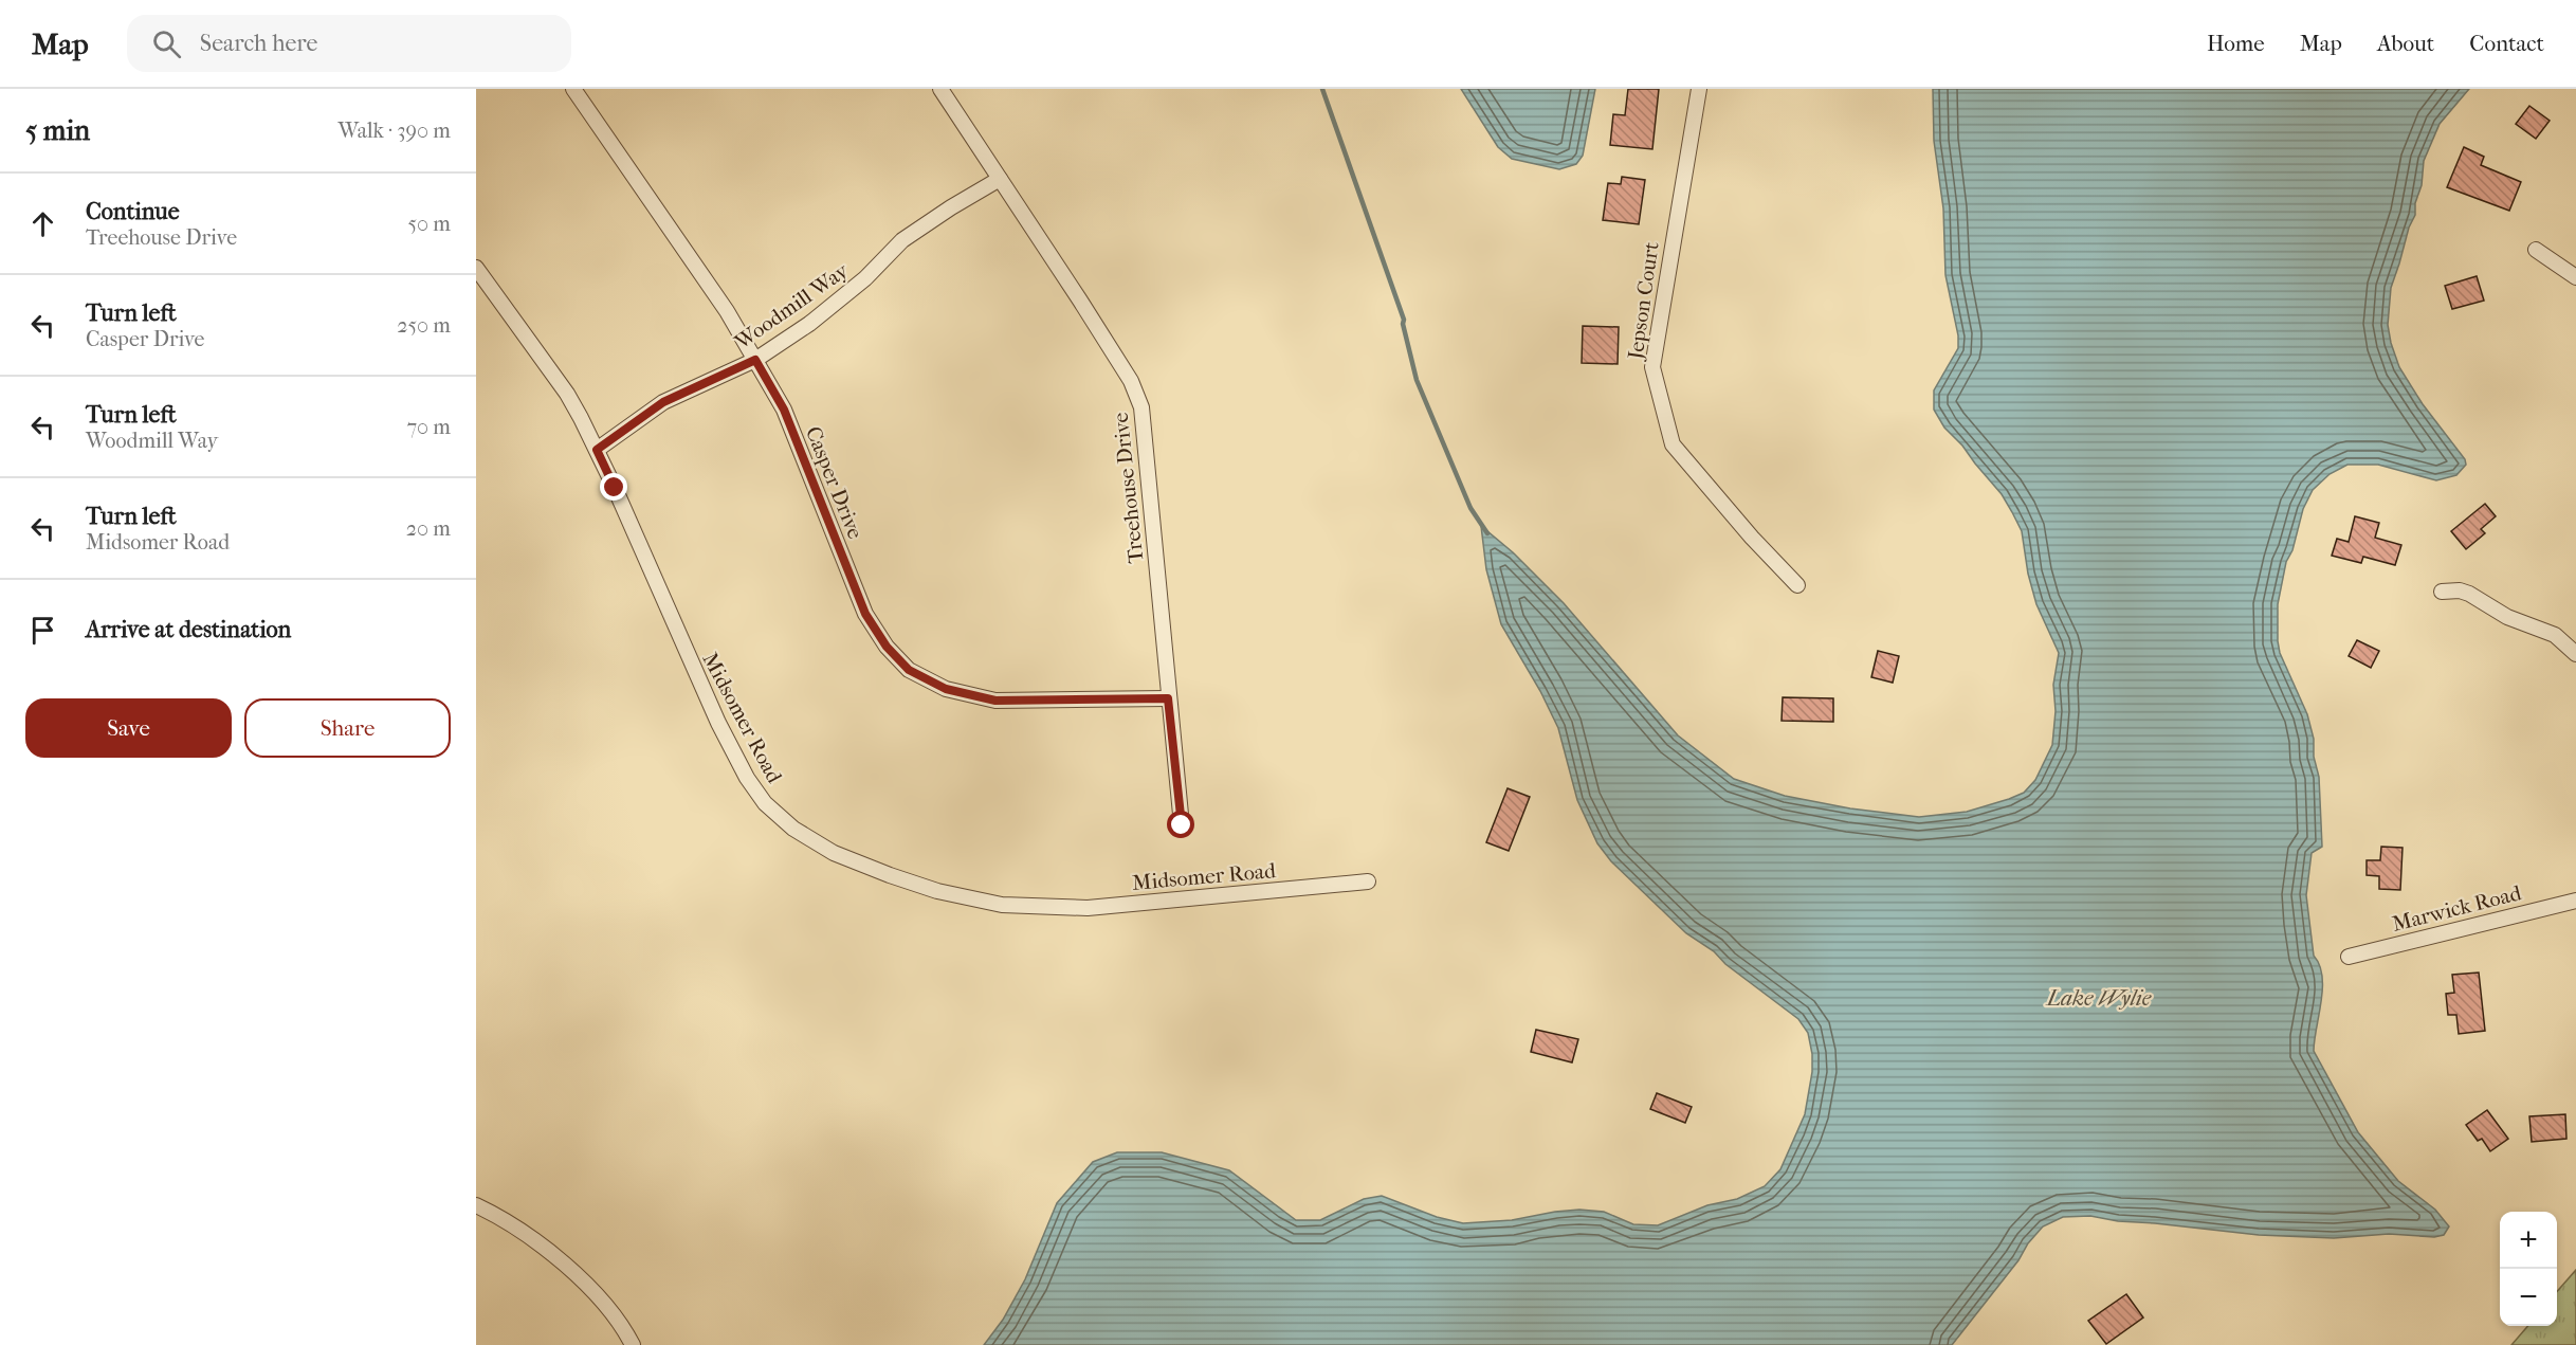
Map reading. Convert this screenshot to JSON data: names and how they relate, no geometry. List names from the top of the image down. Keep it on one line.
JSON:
{"streets":{"street":["Jepson Court","Woodmill Way","Casper Drive","Treehouse Drive","Midsomer Road","Marwick Road"]},"crossings":[["Woodmill Way","Casper Drive"],["Woodmill Way","Treehouse Drive"],["Woodmill Way","Midsomer Road"],["Casper Drive","Treehouse Drive"]],"water":["Lake Wylie"],"page":{"header":"Map","search":"Search here","nav":["Home","Map","About","Contact"],"heading":["5 min","Walk · 390 m"],"list":[["Continue","Treehouse Drive","50 m"],["Turn left","Casper Drive","250 m"],["Turn left","Woodmill Way","70 m"],["Turn left","Midsomer Road","20 m"],"Arrive at destination"],"buttons":["Save","Share"],"map_buttons":["+","−"]}}
